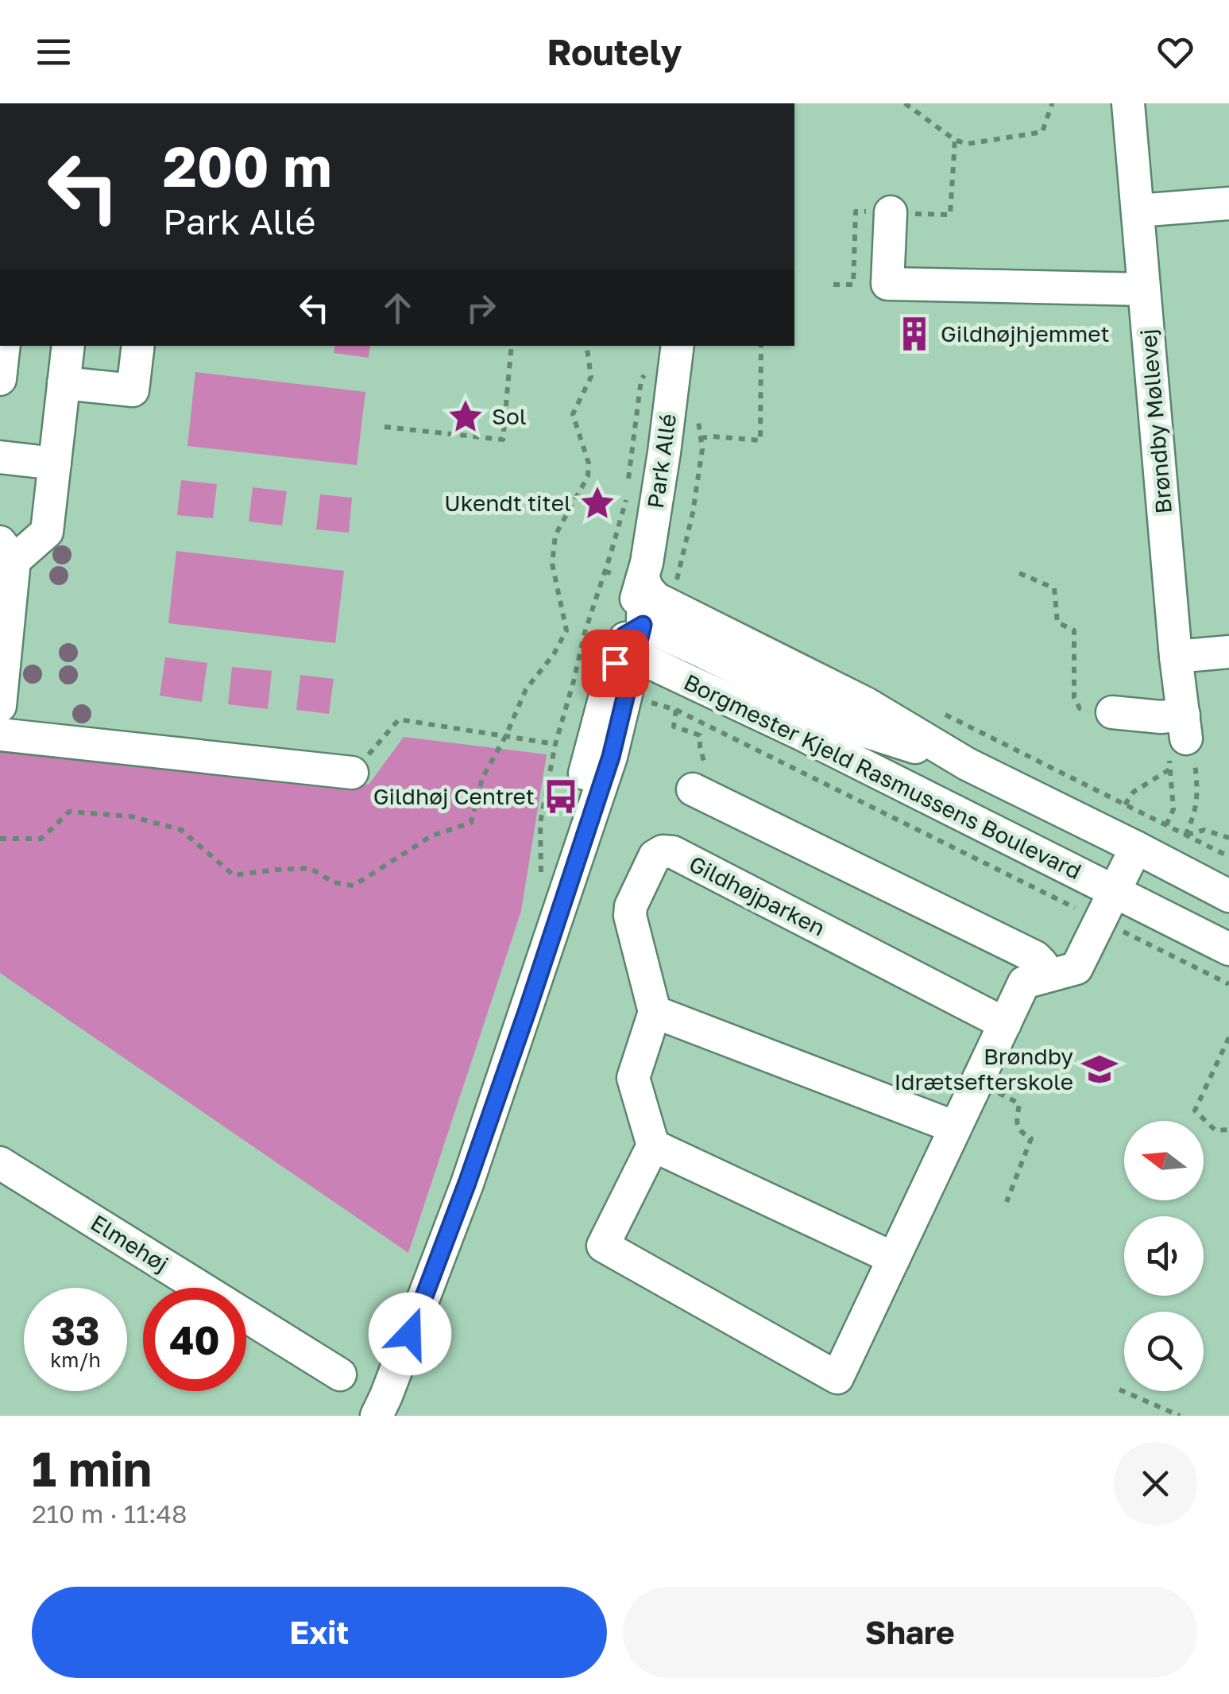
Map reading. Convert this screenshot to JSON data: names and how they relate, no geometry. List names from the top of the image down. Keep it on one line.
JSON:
{"streets":{"street":["Brøndby Møllevej","Park Allé","Borgmester Kjeld Rasmussens Boulevard","Gildhøjparken","Elmehøj"]},"crossings":[["Park Allé","Borgmester Kjeld Rasmussens Boulevard"]],"places":{"building":["Gildhøjhjemmet"],"place":["Sol","Ukendt titel"],"bus stop":["Gildhøj Centret"],"school or university":["Brøndby Idrætsefterskole"]},"north":"left","page":{"header":"Routely","turn":["200 m","Park Allé"],"speed":"33 km/h","limit":"40","heading":["1 min","210 m · 11:48"],"buttons":["Exit","Share"]}}
